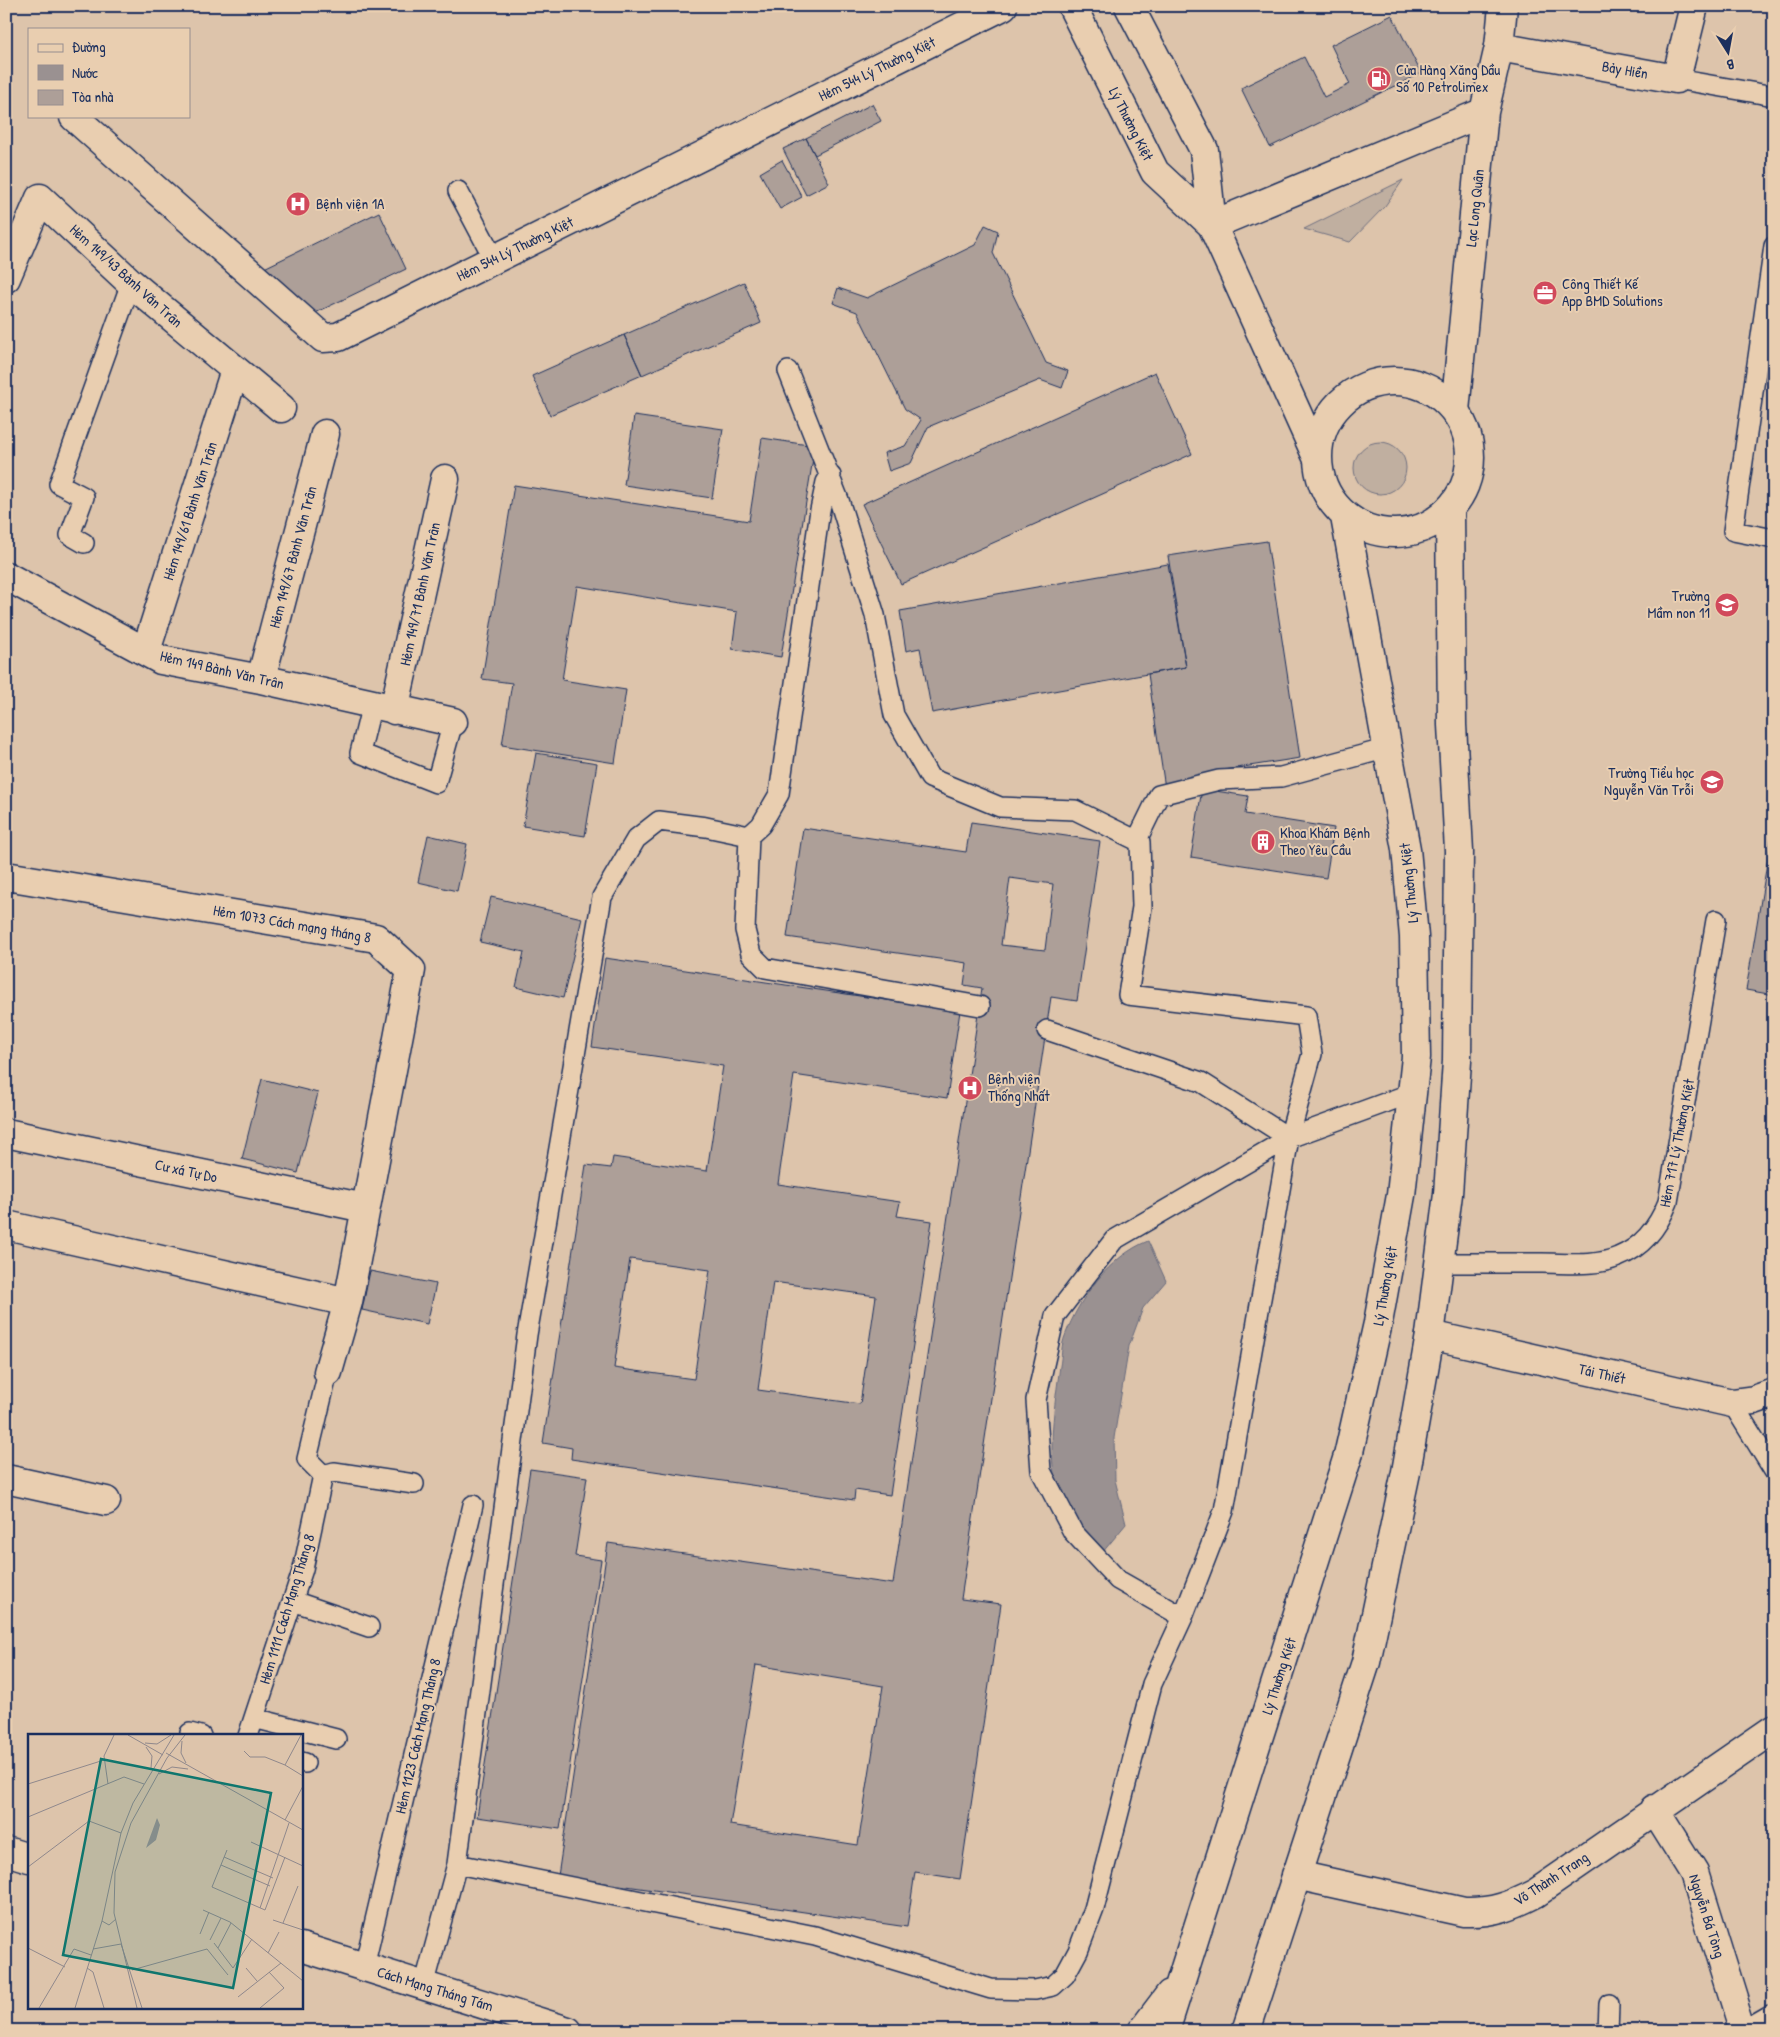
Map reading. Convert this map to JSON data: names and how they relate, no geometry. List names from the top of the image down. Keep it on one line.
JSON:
{"streets":{"street":["Hẻm 544 Lý Thường Kiệt","Bảy Hiền","Lý Thường Kiệt","Lạc Long Quân","Hẻm 149/43 Bành Văn Trân","Hẻm 149/61 Bành Văn Trân","Hẻm 149/67 Bành Văn Trân","Hẻm 149/71 Bành Văn Trân","Hẻm 149 Bành Văn Trân","Hẻm 1073 Cách mạng tháng 8","Cư xá Tự Do","Tái Thiết","Võ Thành Trang","Nguyễn Bá Tòng","Cách Mạng Tháng Tám"],"lane":["Hẻm 717 Lý Thường Kiệt","Hẻm 1111 Cách Mạng Tháng 8","Hẻm 1123 Cách Mạng Tháng 8"]},"crossings":[["Bảy Hiền","Lạc Long Quân"],["Lý Thường Kiệt","Lạc Long Quân"],["Hẻm 149/43 Bành Văn Trân","Hẻm 149/61 Bành Văn Trân"],["Hẻm 149/61 Bành Văn Trân","Hẻm 149 Bành Văn Trân"],["Hẻm 149/67 Bành Văn Trân","Hẻm 149 Bành Văn Trân"],["Hẻm 149/71 Bành Văn Trân","Hẻm 149 Bành Văn Trân"],["Hẻm 1073 Cách mạng tháng 8","Cư xá Tự Do"],["Hẻm 1123 Cách Mạng Tháng 8","Cách Mạng Tháng Tám"],["Võ Thành Trang","Nguyễn Bá Tòng"]],"places":{"fuel station":["Cửa Hàng Xăng Dầu Số 10 Petrolimex"],"hospital":["Bệnh viện 1A","Bệnh viện Thống Nhất"],"office":["Công Thiết Kế App BMD Solutions"],"school or university":["Trường Mầm non 11","Trường Tiểu học Nguyễn Văn Trỗi"],"building":["Khoa Khám Bệnh Theo Yêu Cầu"]},"legend":["Đường","Nước","Tòa nhà"],"north":"bottom"}
